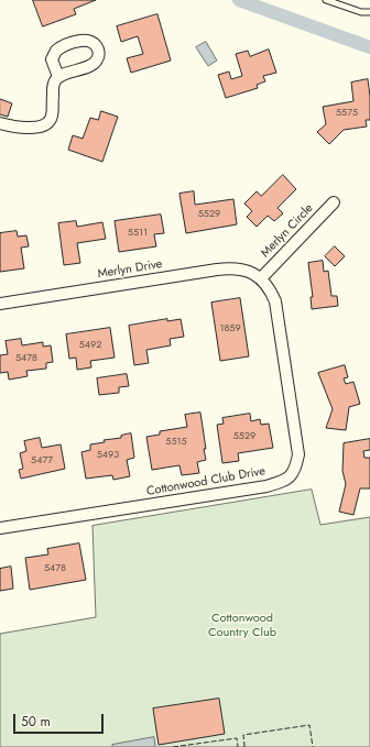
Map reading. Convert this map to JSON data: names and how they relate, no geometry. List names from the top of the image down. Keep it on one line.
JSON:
{"streets":{"street":["Merlyn Circle","Merlyn Drive","Cottonwood Club Drive"]},"crossings":[["Merlyn Circle","Merlyn Drive"],["Merlyn Circle","Cottonwood Club Drive"],["Merlyn Drive","Cottonwood Club Drive"]],"parks":["Cottonwood Country Club"],"house_numbers":["5575","5529","5511","1859","5492","5478","5529","5515","5493","5477","5478"],"scale_bar":"50 m"}
